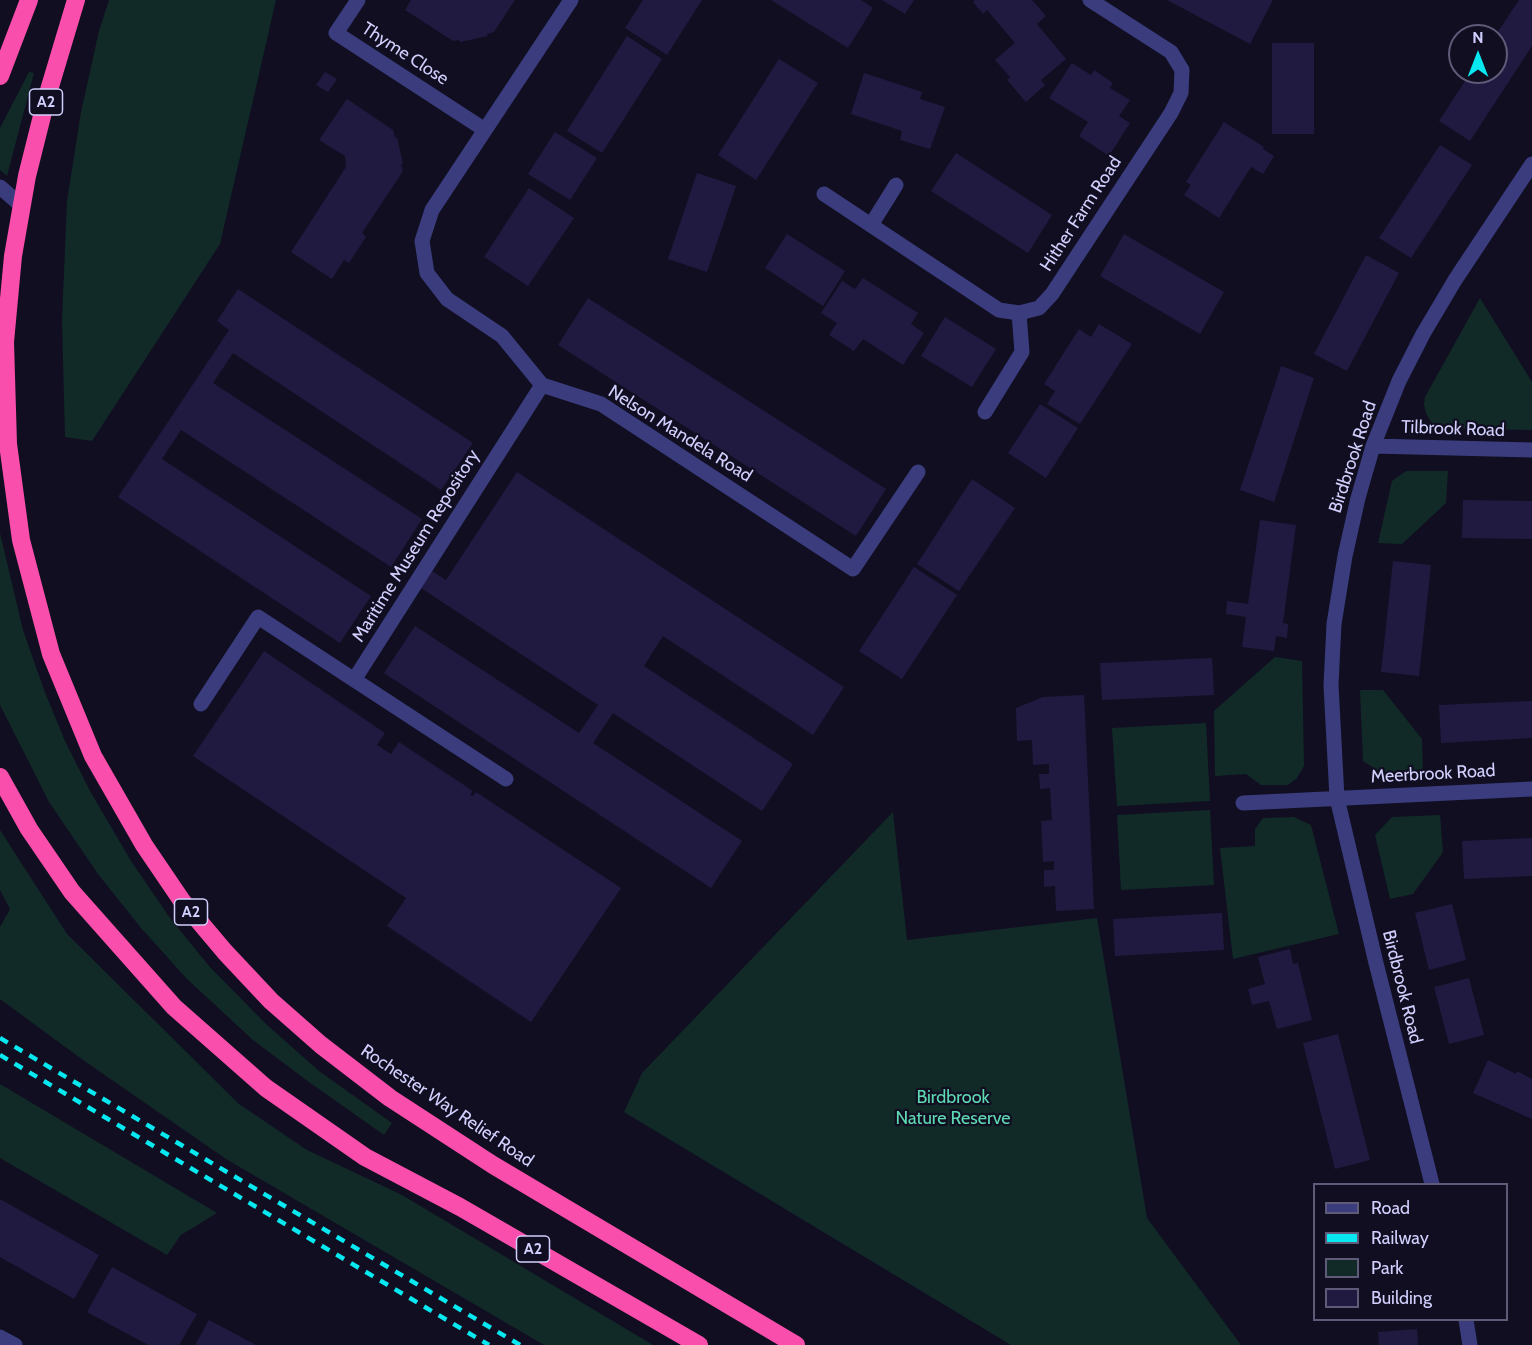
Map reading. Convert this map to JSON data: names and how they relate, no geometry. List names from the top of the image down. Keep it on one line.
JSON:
{"streets":{"highway":["A2","Rochester Way Relief Road"],"street":["Thyme Close","Hither Farm Road","Tilbrook Road","Nelson Mandela Road","Birdbrook Road","Maritime Museum Repository","Meerbrook Road"]},"crossings":[["Tilbrook Road","Birdbrook Road"],["Nelson Mandela Road","Maritime Museum Repository"],["Birdbrook Road","Meerbrook Road"]],"parks":["Birdbrook Nature Reserve"],"legend":["Road","Railway","Park","Building"],"north":"top"}
